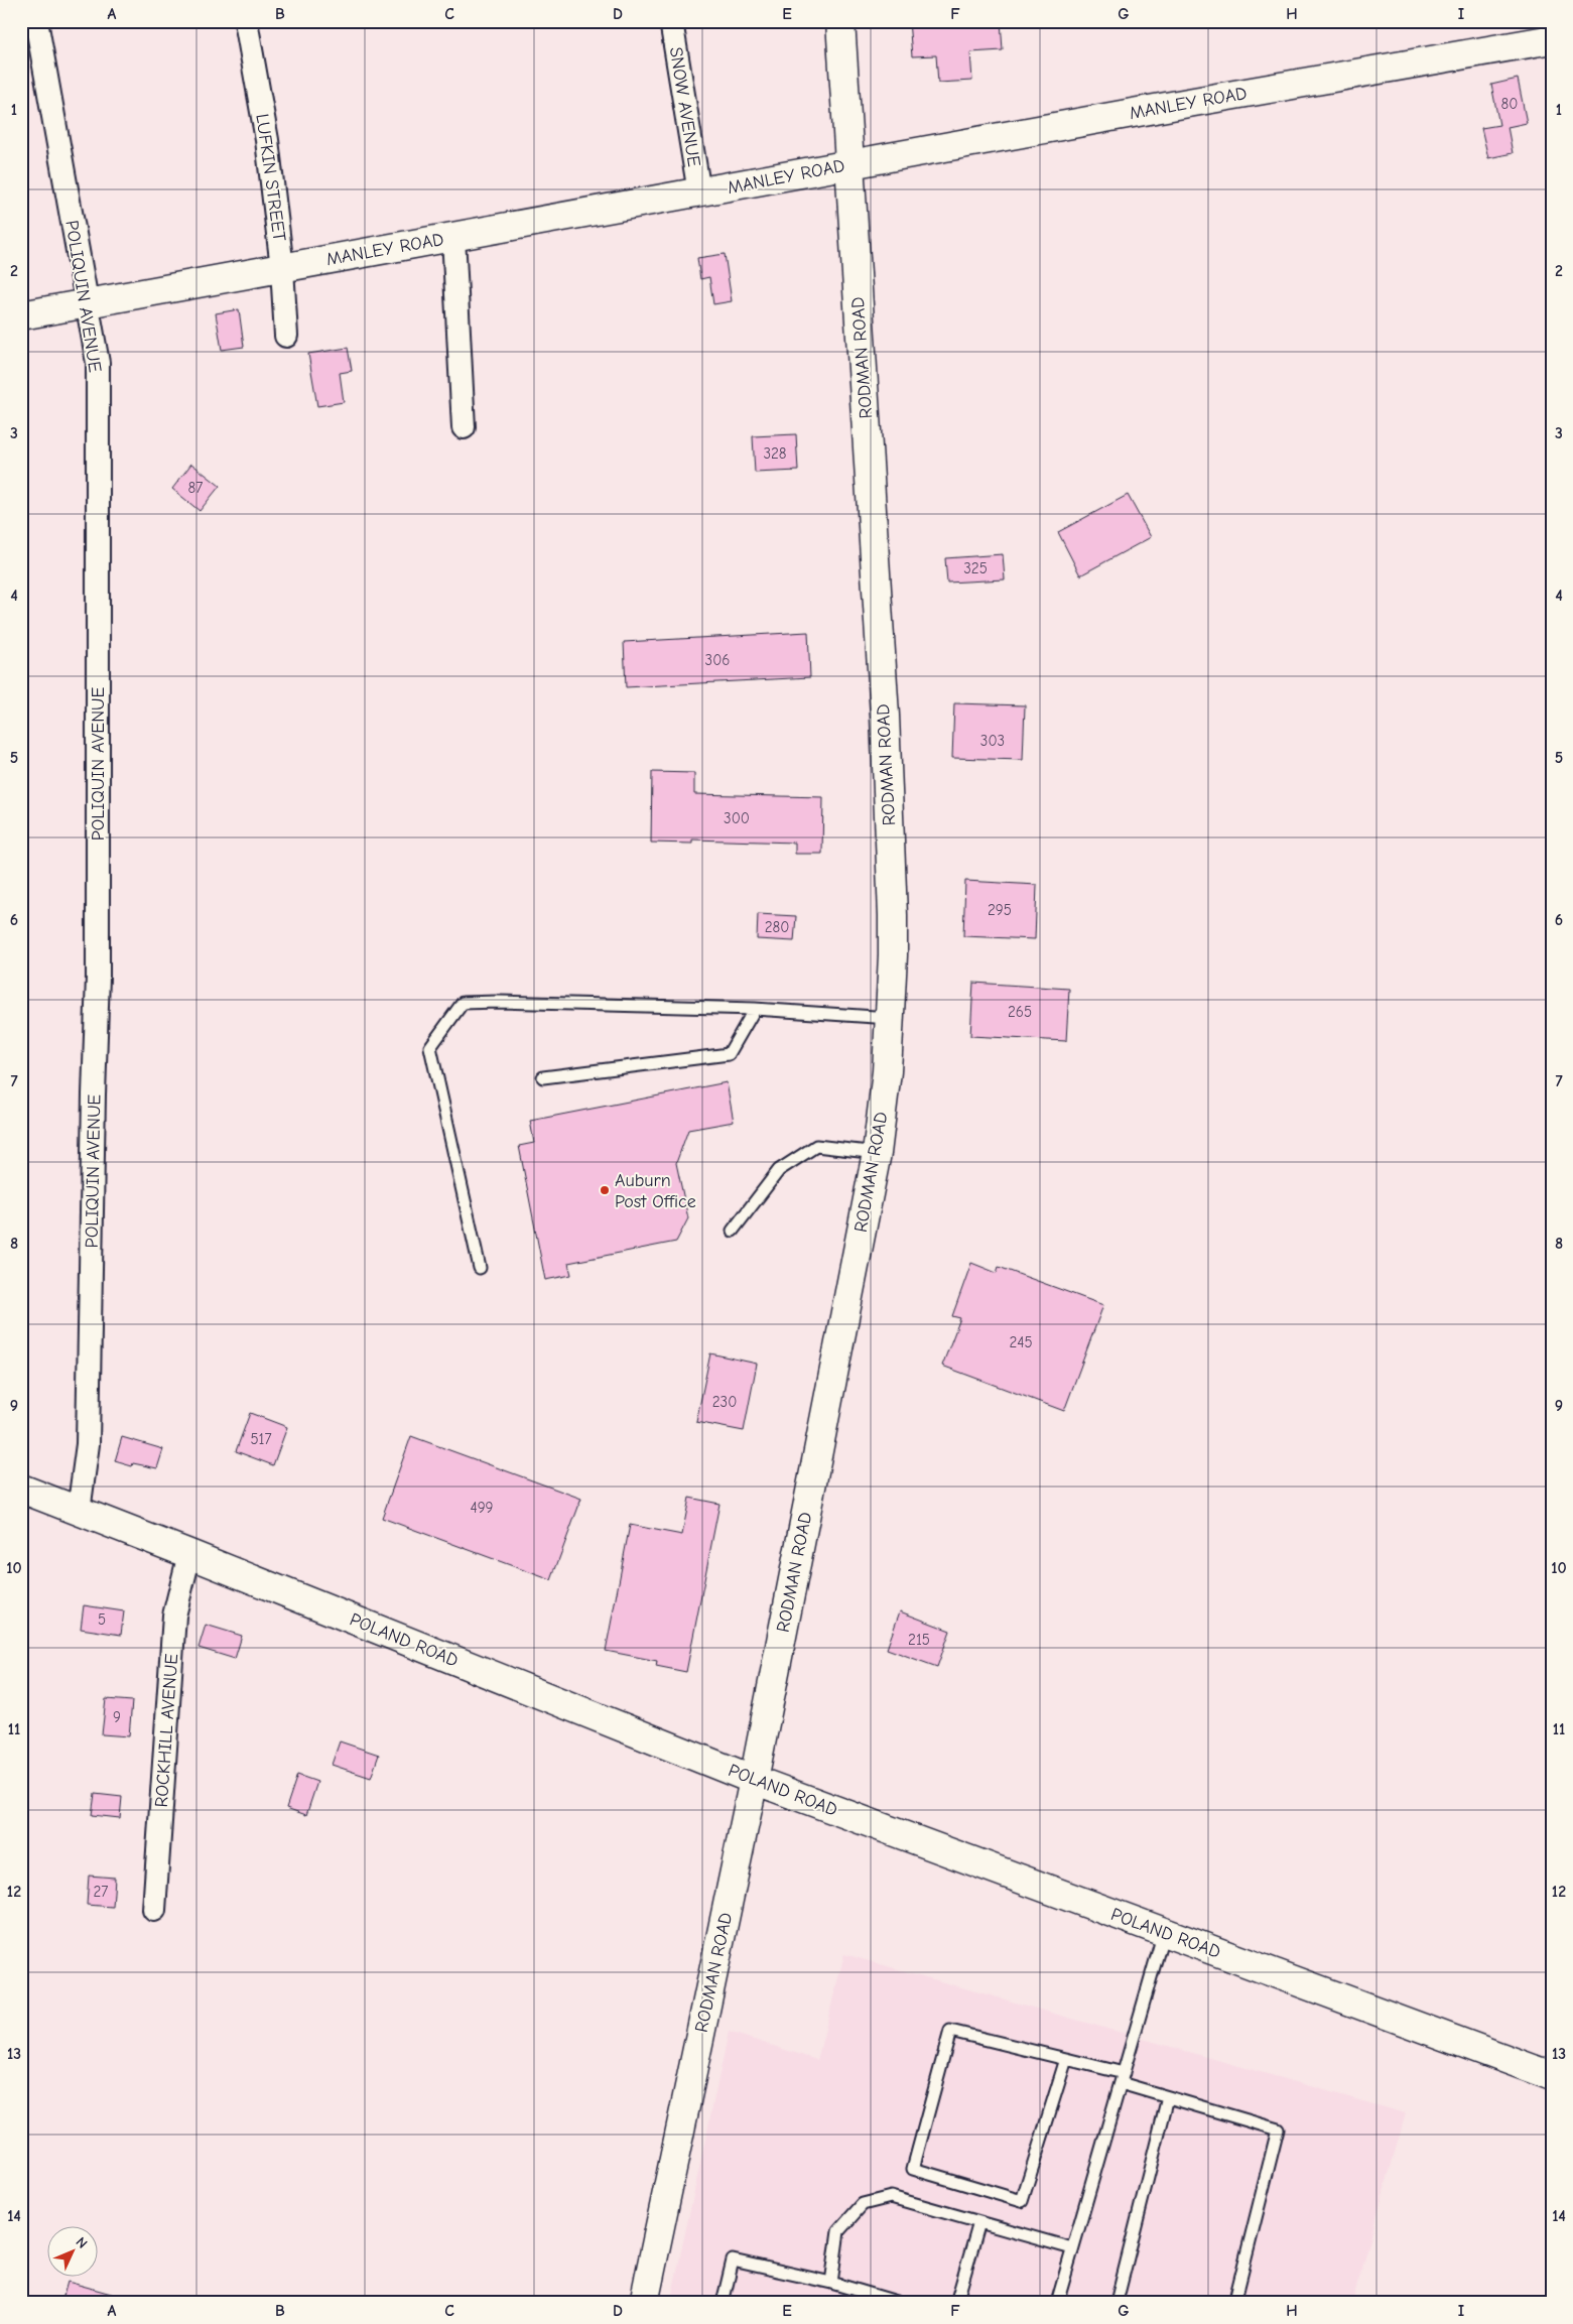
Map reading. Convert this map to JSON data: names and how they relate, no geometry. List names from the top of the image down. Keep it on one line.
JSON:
{"streets":{"street":["MANLEY ROAD","SNOW AVENUE","LUFKIN STREET","POLIQUIN AVENUE","RODMAN ROAD","POLAND ROAD","ROCKHILL AVENUE"]},"crossings":[["MANLEY ROAD","SNOW AVENUE"],["MANLEY ROAD","LUFKIN STREET"],["MANLEY ROAD","POLIQUIN AVENUE"],["MANLEY ROAD","RODMAN ROAD"],["POLIQUIN AVENUE","POLAND ROAD"],["RODMAN ROAD","POLAND ROAD"],["POLAND ROAD","ROCKHILL AVENUE"]],"places":["Auburn Post Office"],"house_numbers":["80","328","87","325","306","303","300","295","280","265","245","230","517","499","5","215","9","27"],"north":"top right","grid":{"columns":["A","B","C","D","E","F","G","H","I"],"rows":["1","2","3","4","5","6","7","8","9","10","11","12","13","14"]}}
